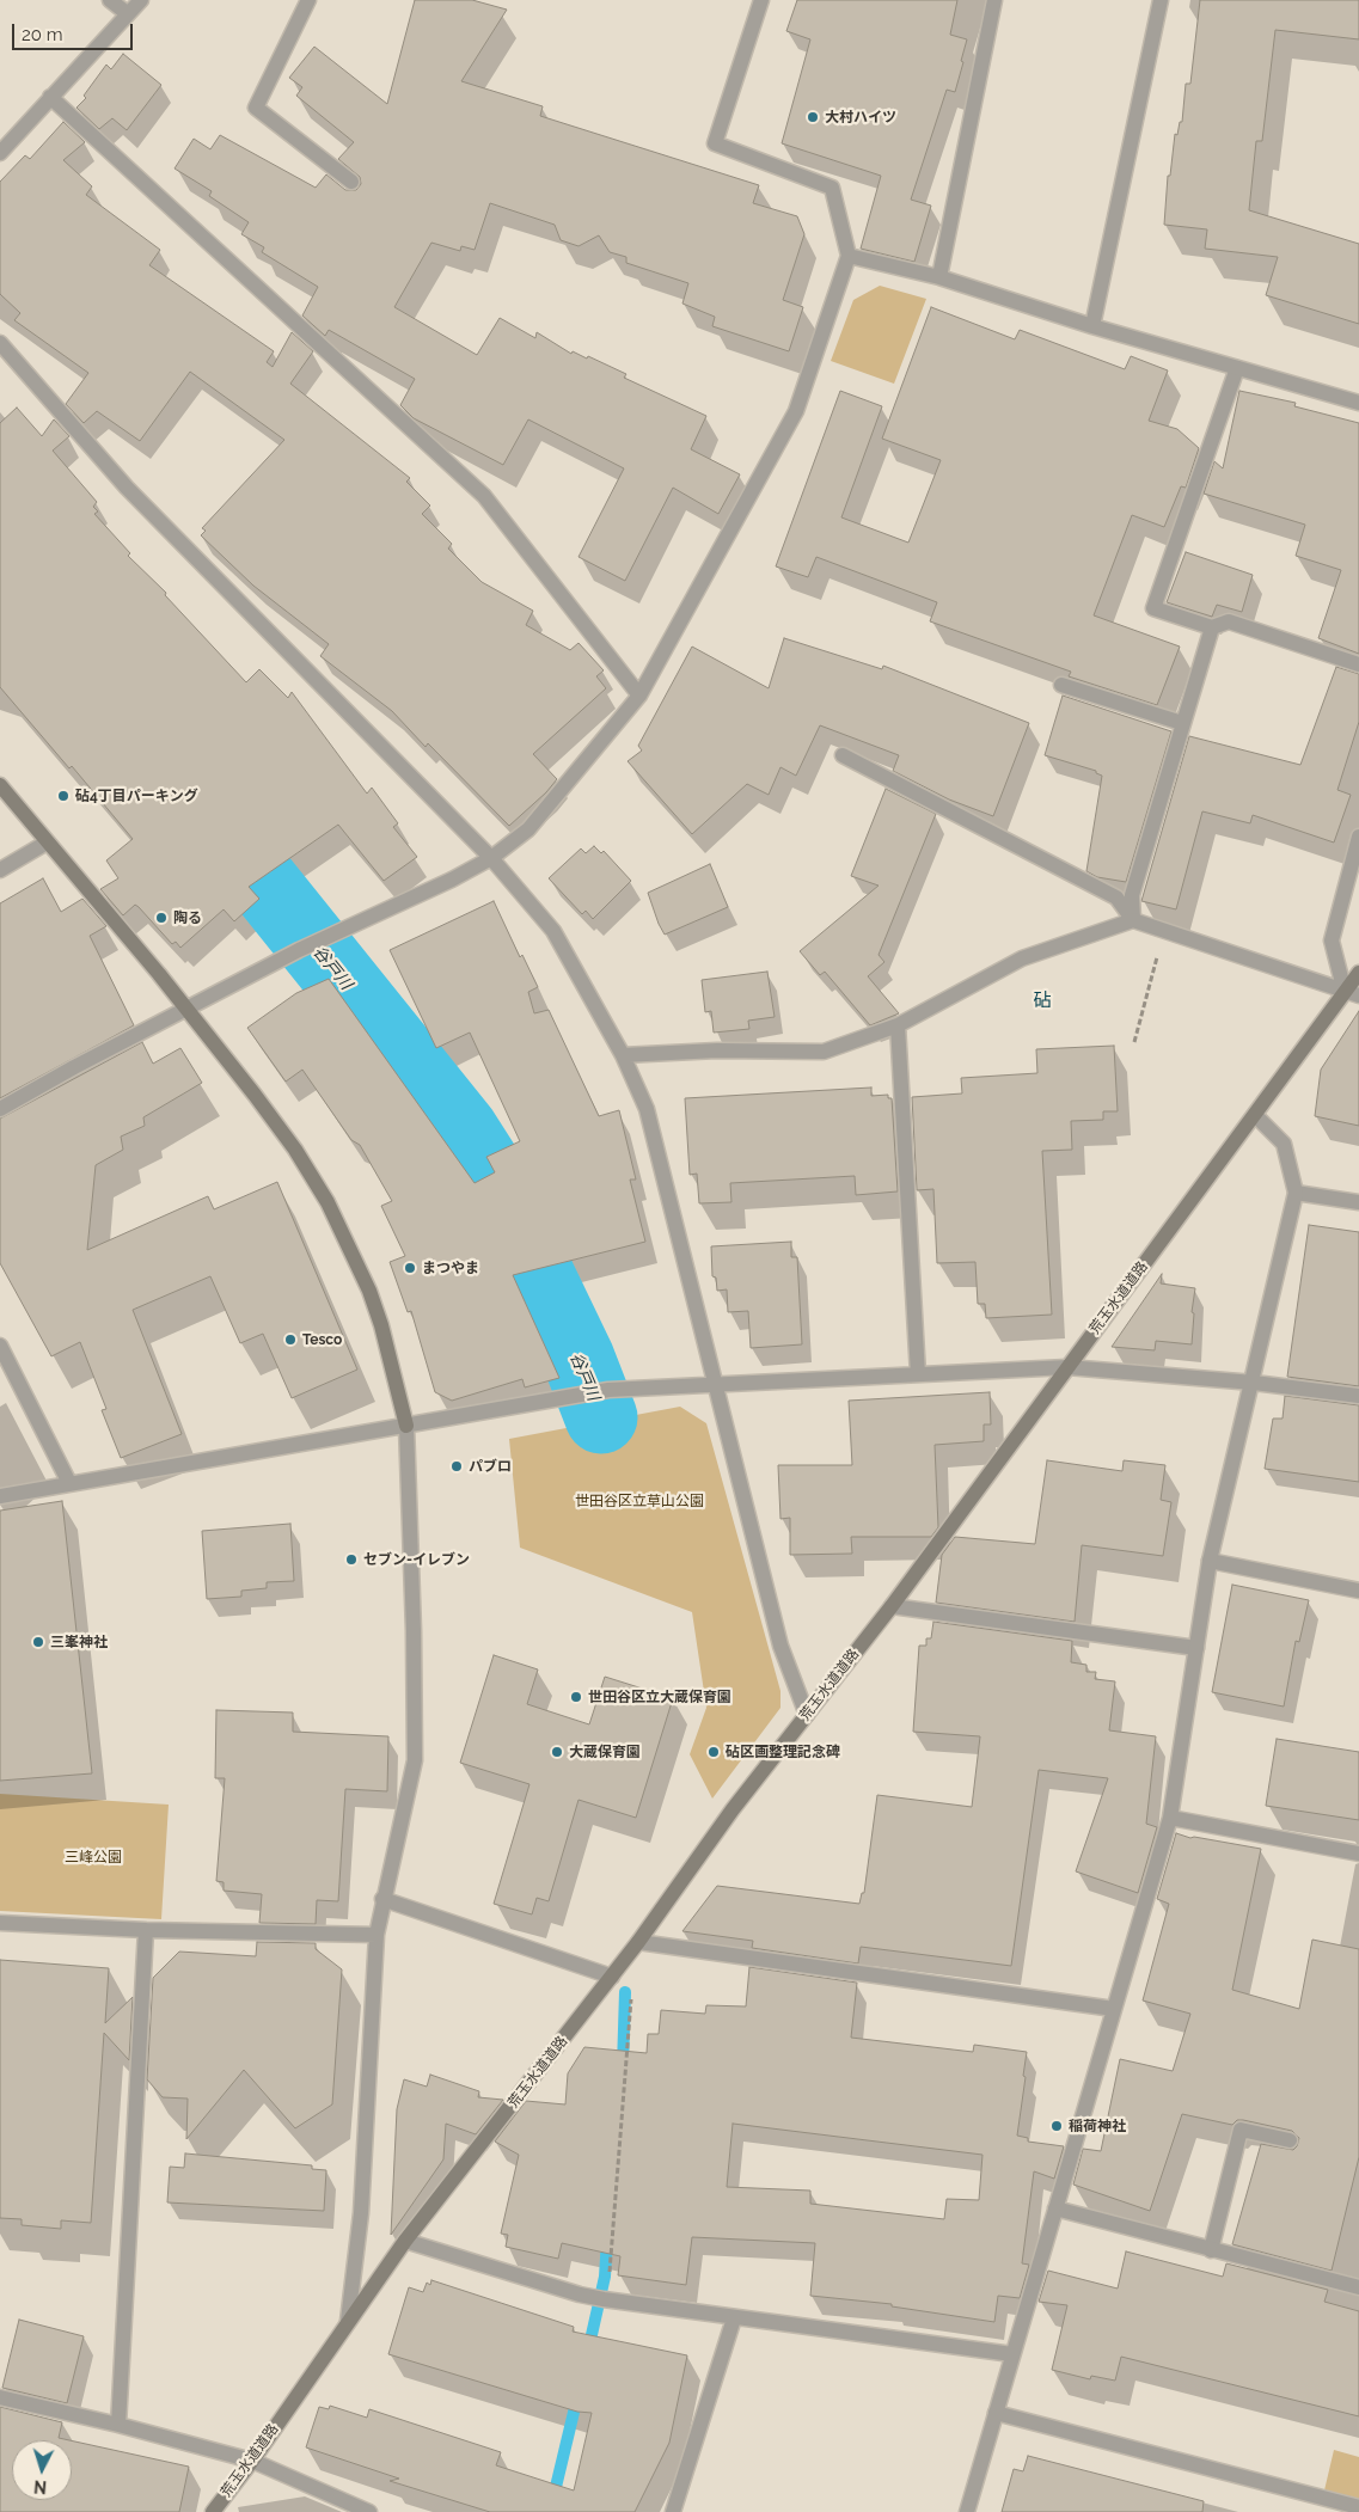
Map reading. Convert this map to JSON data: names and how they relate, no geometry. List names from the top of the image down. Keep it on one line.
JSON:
{"streets":{"main road":["荒玉水道道路"]},"districts":["砧"],"water":["谷戸川"],"parks":["世田谷区立草山公園","三峰公園"],"places":["大村ハイツ","砧4丁目パーキング","陶る","まつやま","Tesco","パブロ","セブン-イレブン","三峯神社","世田谷区立大蔵保育園","大蔵保育園","砧区画整理記念碑","稲荷神社"],"scale_bar":"20 m","north":"bottom"}
